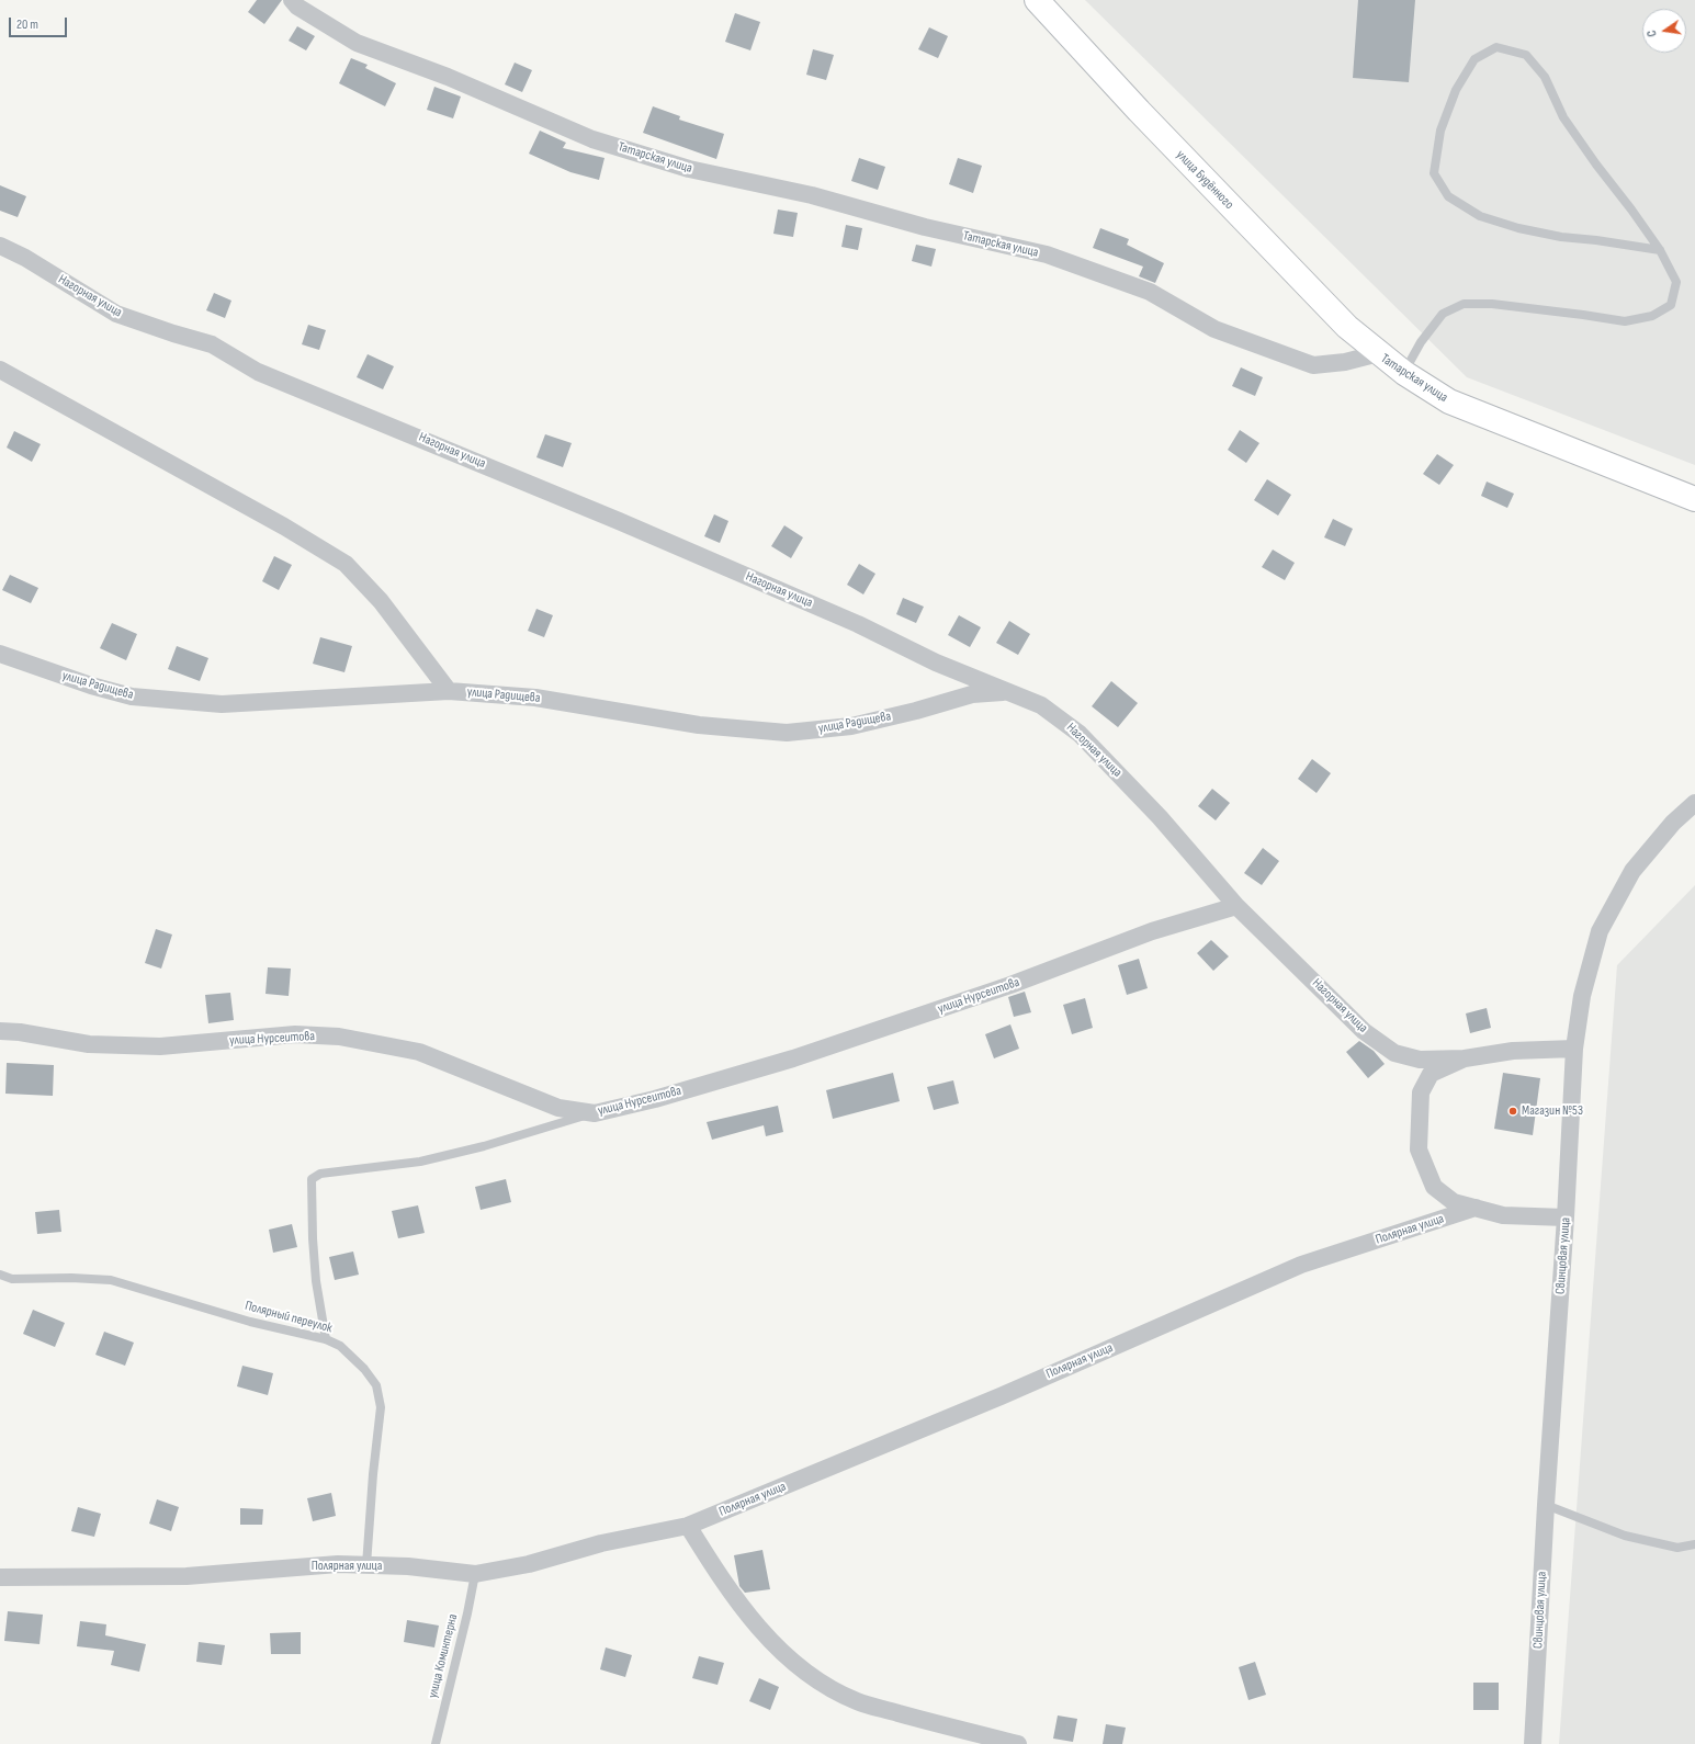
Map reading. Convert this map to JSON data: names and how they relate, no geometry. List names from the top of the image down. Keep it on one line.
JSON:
{"streets":{"street":["Татарская улица","улица Будённого","Нагорная улица","улица Радищева","улица Нурсеитова","Полярная улица","Свинцовая улица"],"lane":["Полярный переулок","улица Коминтерна"]},"crossings":[["Татарская улица","улица Будённого"],["Нагорная улица","улица Радищева"],["Нагорная улица","улица Нурсеитова"],["Полярная улица","Полярный переулок"],["Полярная улица","улица Коминтерна"]],"places":["Магазин №53"],"scale_bar":"20 m","north":"left"}
